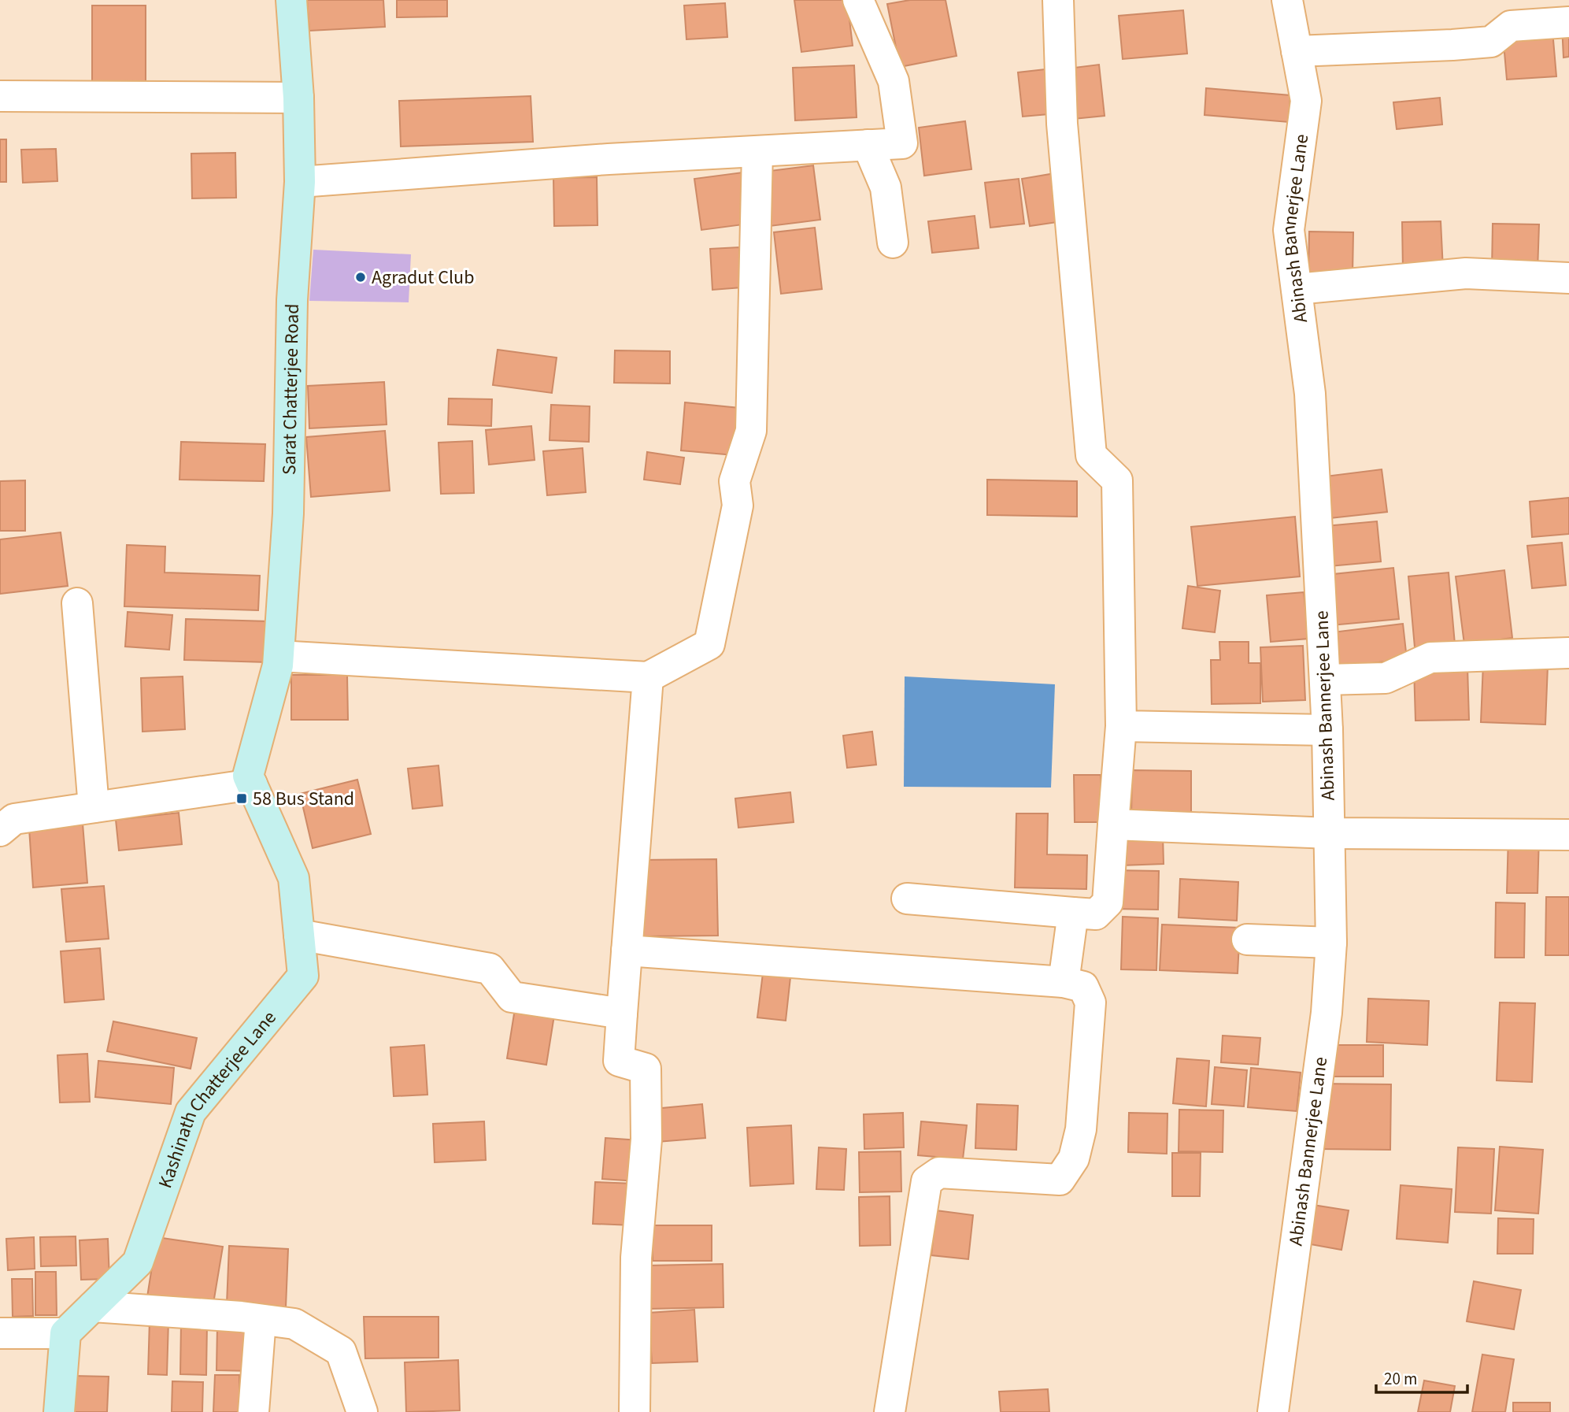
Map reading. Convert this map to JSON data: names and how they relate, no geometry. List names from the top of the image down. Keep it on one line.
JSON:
{"streets":{"street":["Abinash Bannerjee Lane","Sarat Chatterjee Road","Kashinath Chatterjee Lane"]},"crossings":[["Sarat Chatterjee Road","Kashinath Chatterjee Lane"]],"places":{"other":["Agradut Club"],"transit":["58 Bus Stand"]},"scale_bar":"20 m"}
